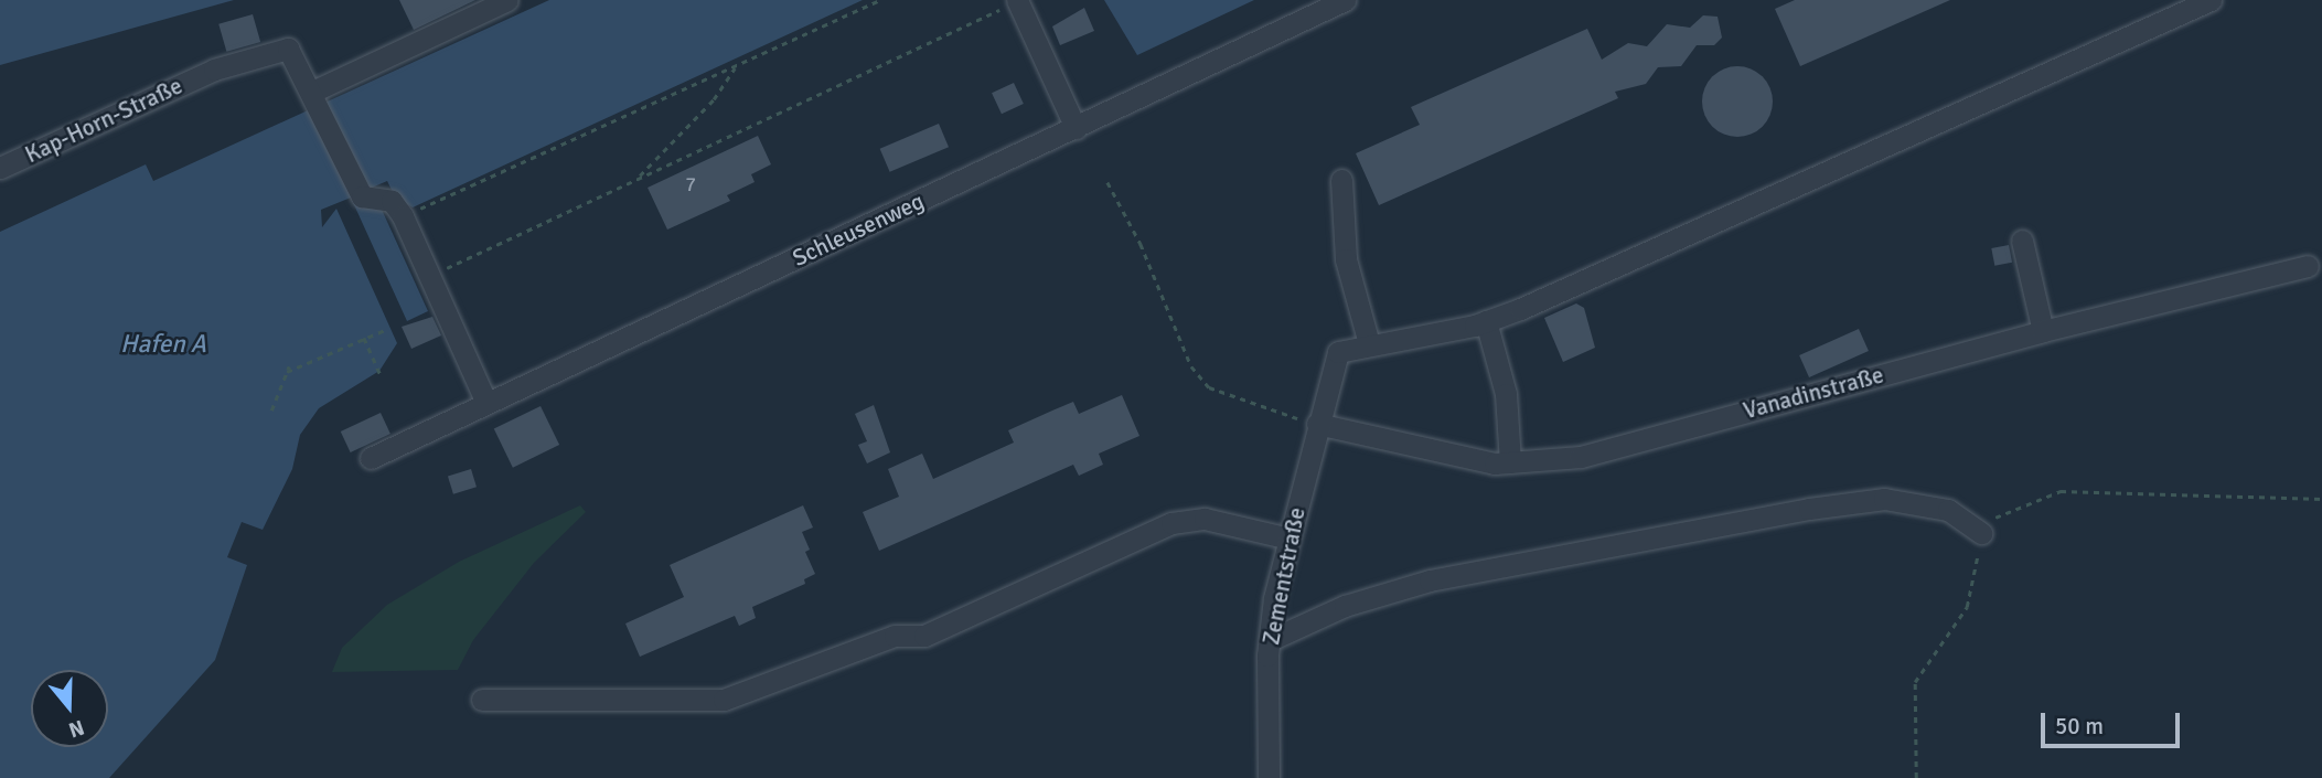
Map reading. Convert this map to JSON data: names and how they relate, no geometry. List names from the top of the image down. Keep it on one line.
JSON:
{"streets":{"street":["Kap-Horn-Straße","Schleusenweg","Vanadinstraße","Zementstraße"]},"crossings":[["Vanadinstraße","Zementstraße"]],"water":["Hafen A"],"house_numbers":["7"],"scale_bar":"50 m","north":"bottom"}
